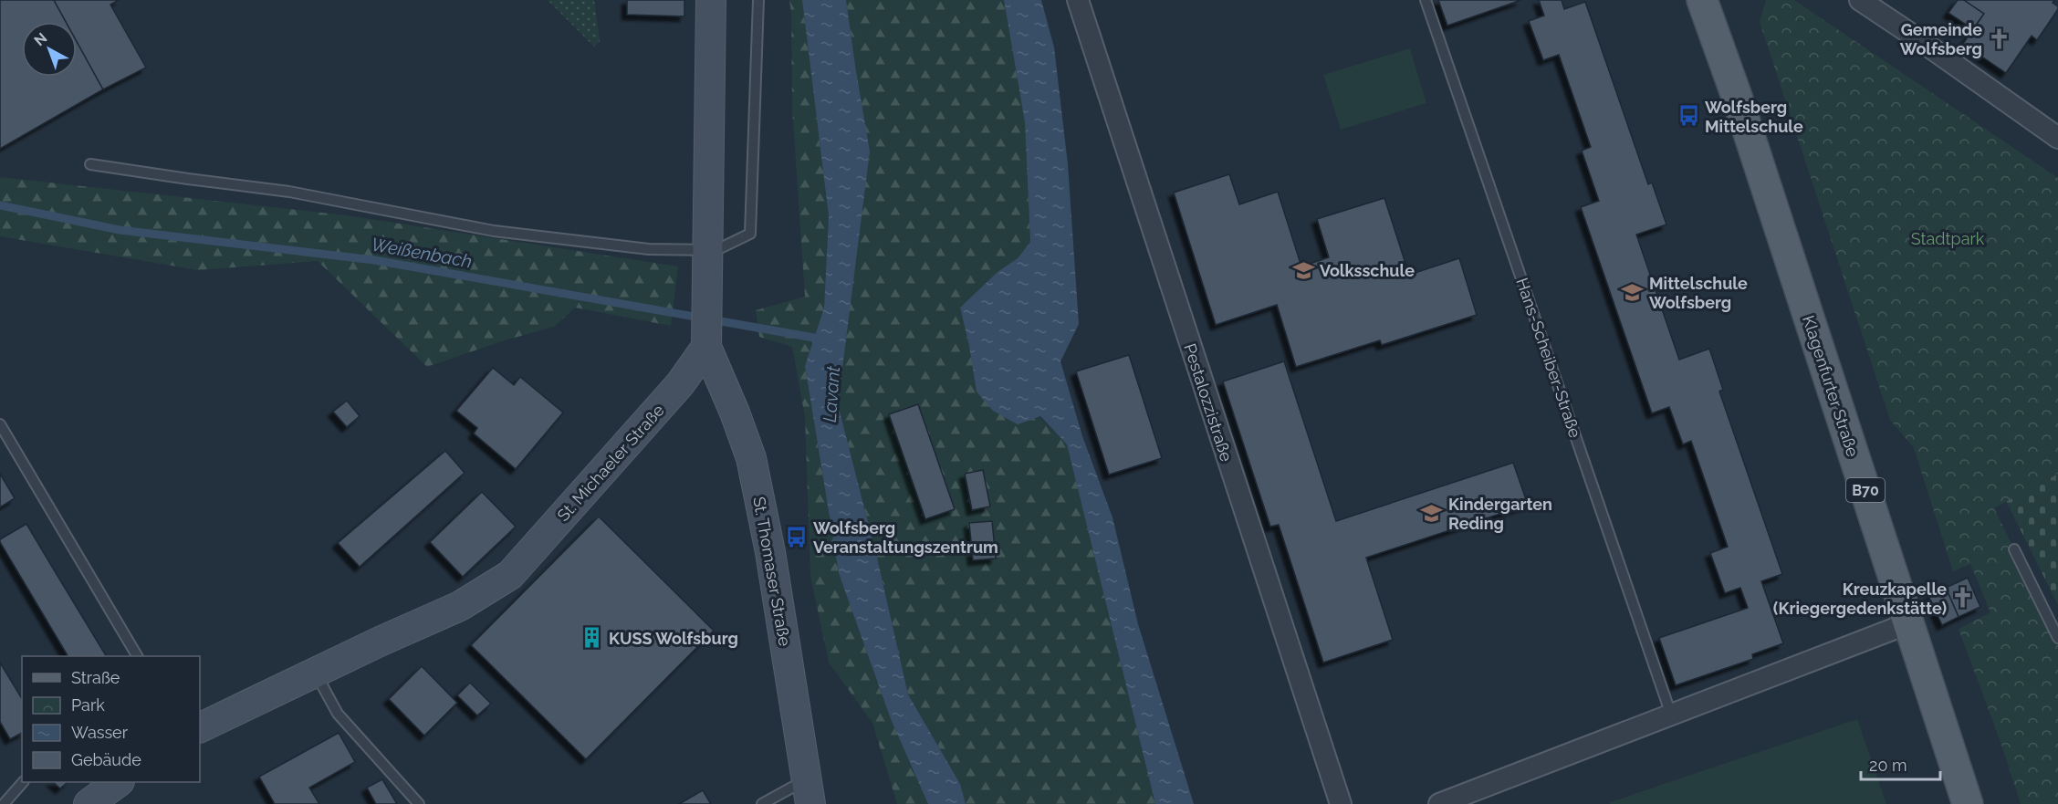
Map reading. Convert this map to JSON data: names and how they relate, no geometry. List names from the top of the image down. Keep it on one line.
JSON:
{"streets":{"main road":["Klagenfurter Straße","St. Michaeler Straße","B70","St. Thomaser Straße"],"street":["Pestalozzistraße"],"lane":["Hans-Scheiber-Straße"]},"crossings":[["St. Michaeler Straße","St. Thomaser Straße"]],"water":["Weißenbach","Lavant"],"parks":["Stadtpark"],"places":{"church":["Gemeinde Wolfsberg","Kreuzkapelle (Kriegergedenkstätte)"],"bus stop":["Wolfsberg Mittelschule","Wolfsberg Veranstaltungszentrum"],"school or university":["Volksschule","Mittelschule Wolfsberg","Kindergarten Reding"],"building":["KUSS Wolfsburg"]},"legend":["Straße","Park","Wasser","Gebäude"],"scale_bar":"20 m","north":"top left"}
